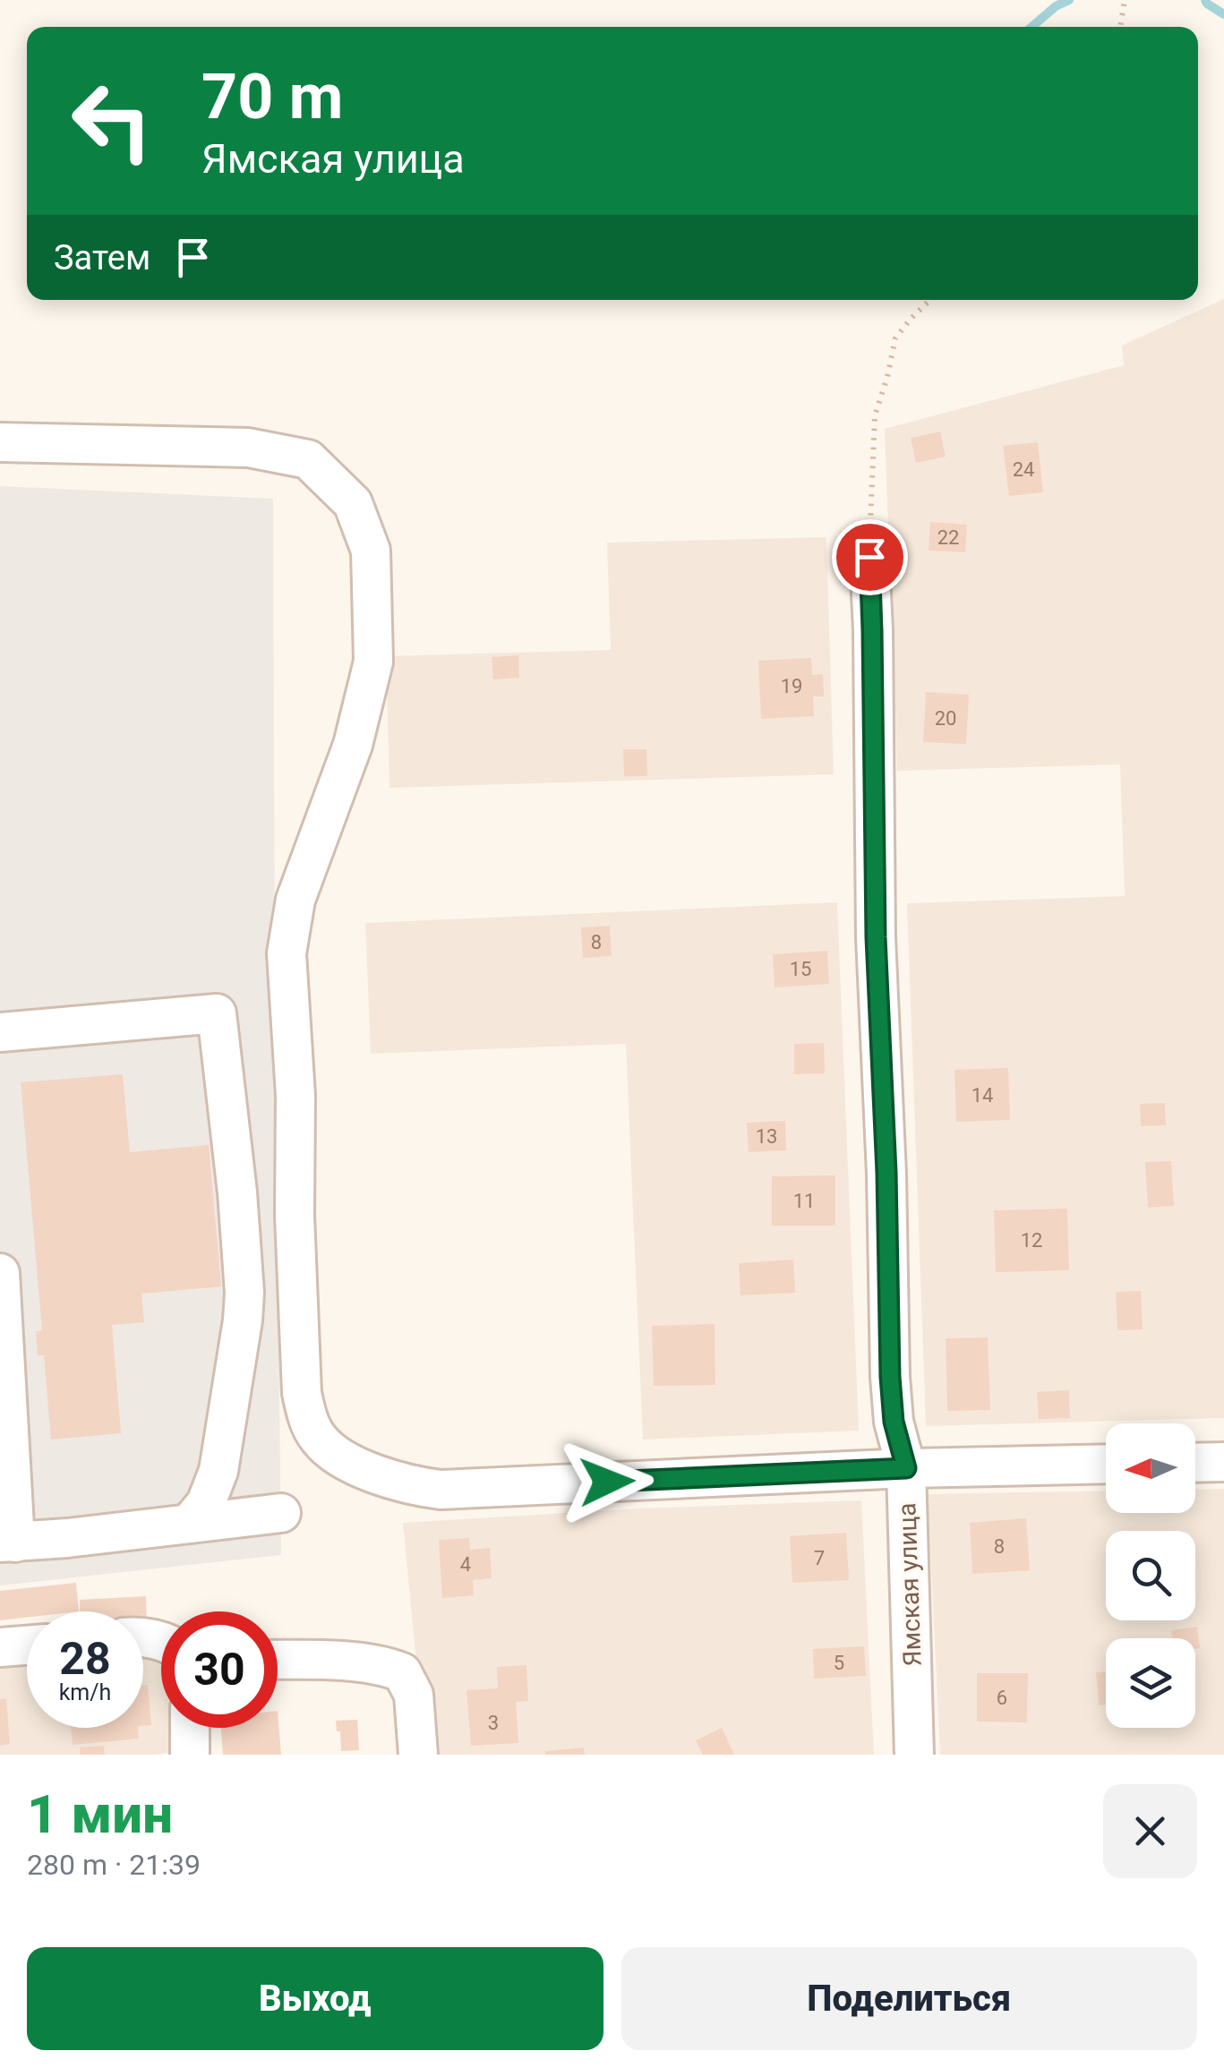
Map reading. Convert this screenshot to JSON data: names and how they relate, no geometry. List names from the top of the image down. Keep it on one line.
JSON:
{"streets":{"street":["Ямская улица"]},"house_numbers":["24","22","19","20","8","15","14","13","11","12","8","7","4","5","6","3"],"north":"left","page":{"turn":["70 m","Ямская улица"],"then":"Затем","speed":"28 km/h","limit":"30","heading":["1 мин","280 m · 21:39"],"buttons":["Выход","Поделиться"]}}
